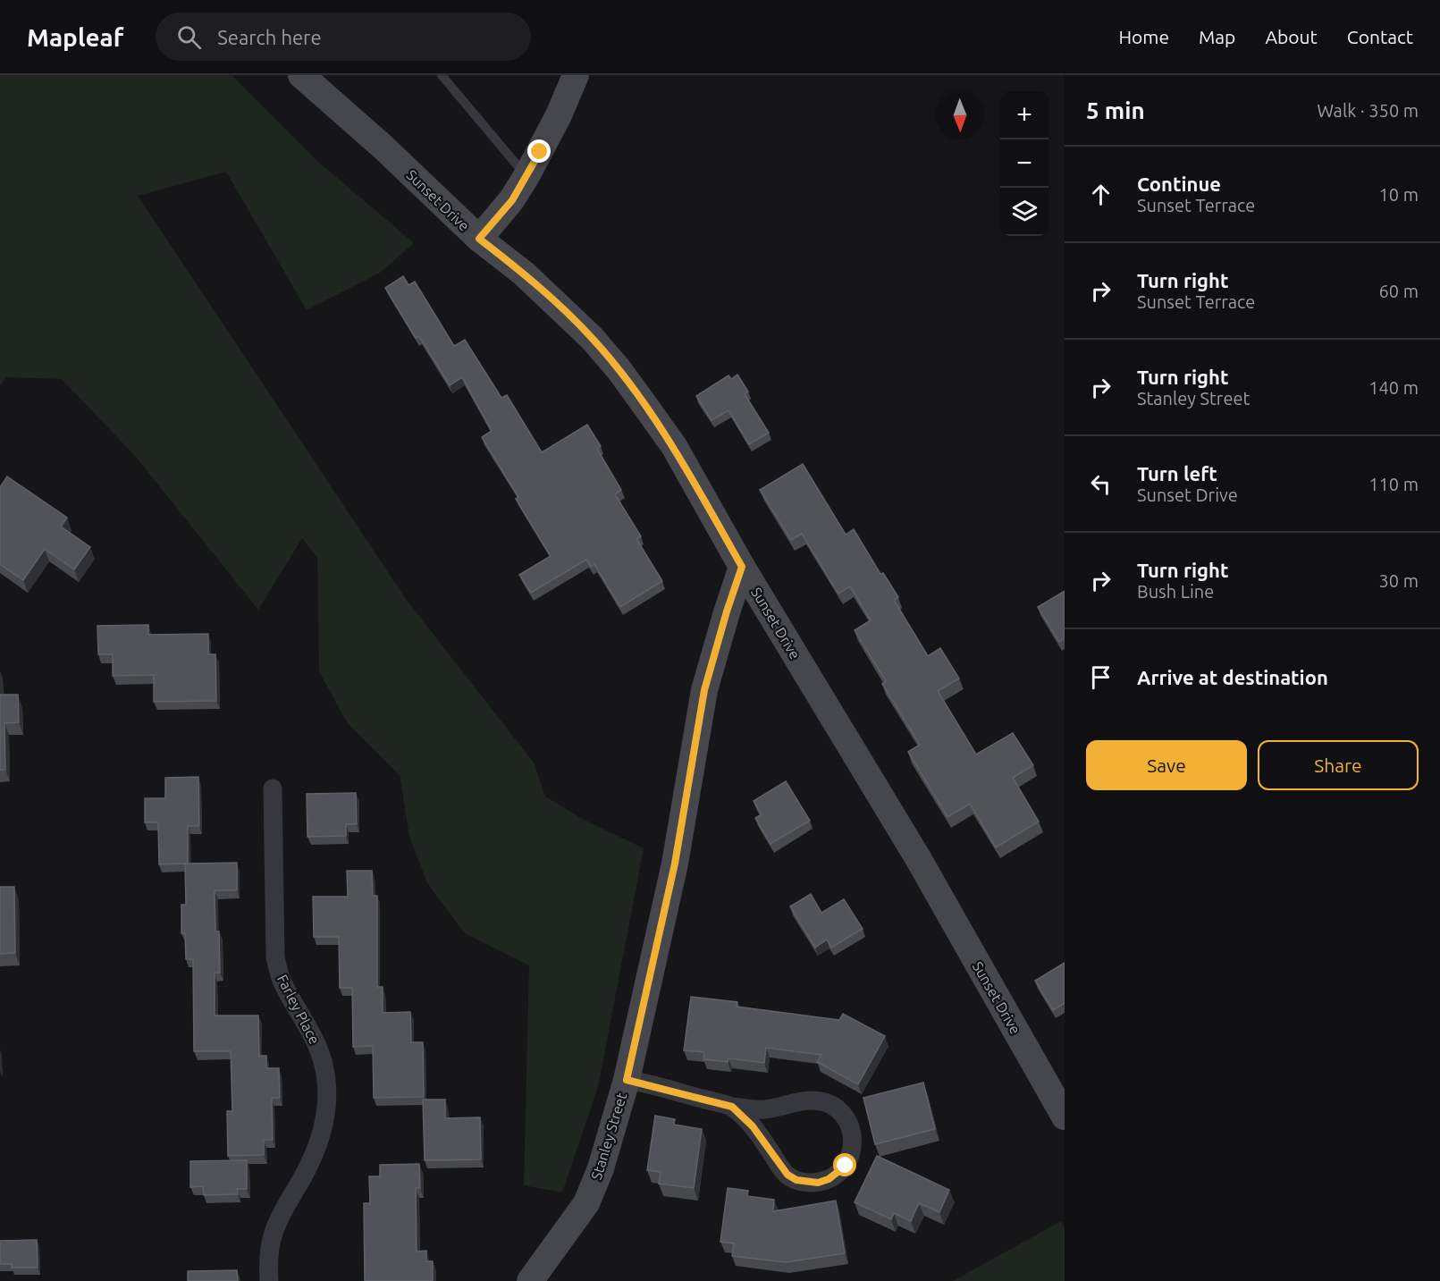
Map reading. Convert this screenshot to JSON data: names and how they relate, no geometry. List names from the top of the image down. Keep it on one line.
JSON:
{"streets":{"main road":["Sunset Drive","Stanley Street"],"street":["Farley Place"]},"crossings":[["Sunset Drive","Stanley Street"]],"north":"bottom","page":{"header":"Mapleaf","search":"Search here","nav":["Home","Map","About","Contact"],"heading":["5 min","Walk · 350 m"],"map_buttons":["+","−"],"list":[["Continue","Sunset Terrace","10 m"],["Turn right","Sunset Terrace","60 m"],["Turn right","Stanley Street","140 m"],["Turn left","Sunset Drive","110 m"],["Turn right","Bush Line","30 m"],"Arrive at destination"],"buttons":["Save","Share"]}}
